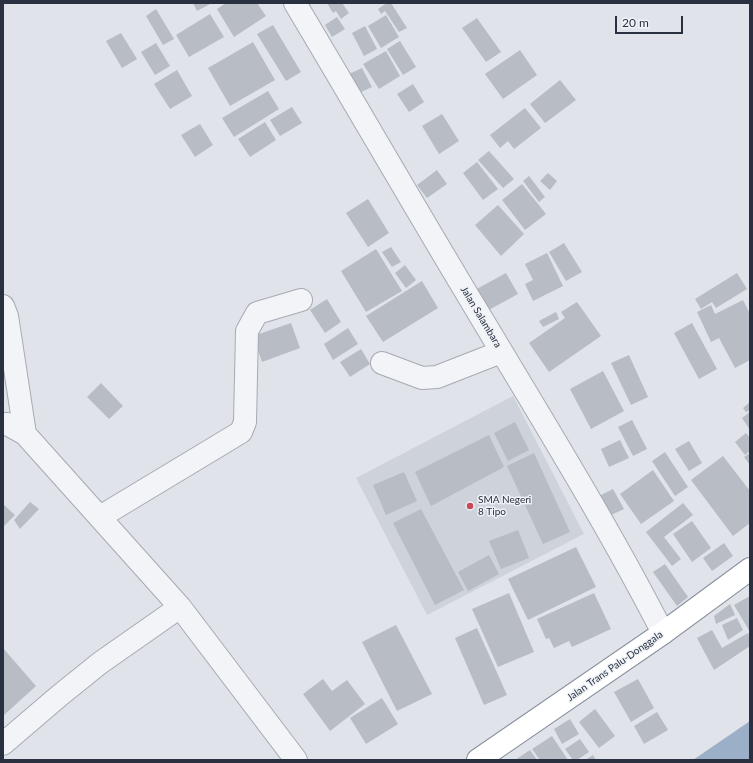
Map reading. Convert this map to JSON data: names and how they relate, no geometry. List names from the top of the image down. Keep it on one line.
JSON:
{"streets":{"highway":["Jalan Trans Palu-Donggala"],"street":["Jalan Salambara"]},"crossings":[["Jalan Salambara","Jalan Trans Palu-Donggala"]],"places":["SMA Negeri 8 Tipo"],"scale_bar":"20 m"}
